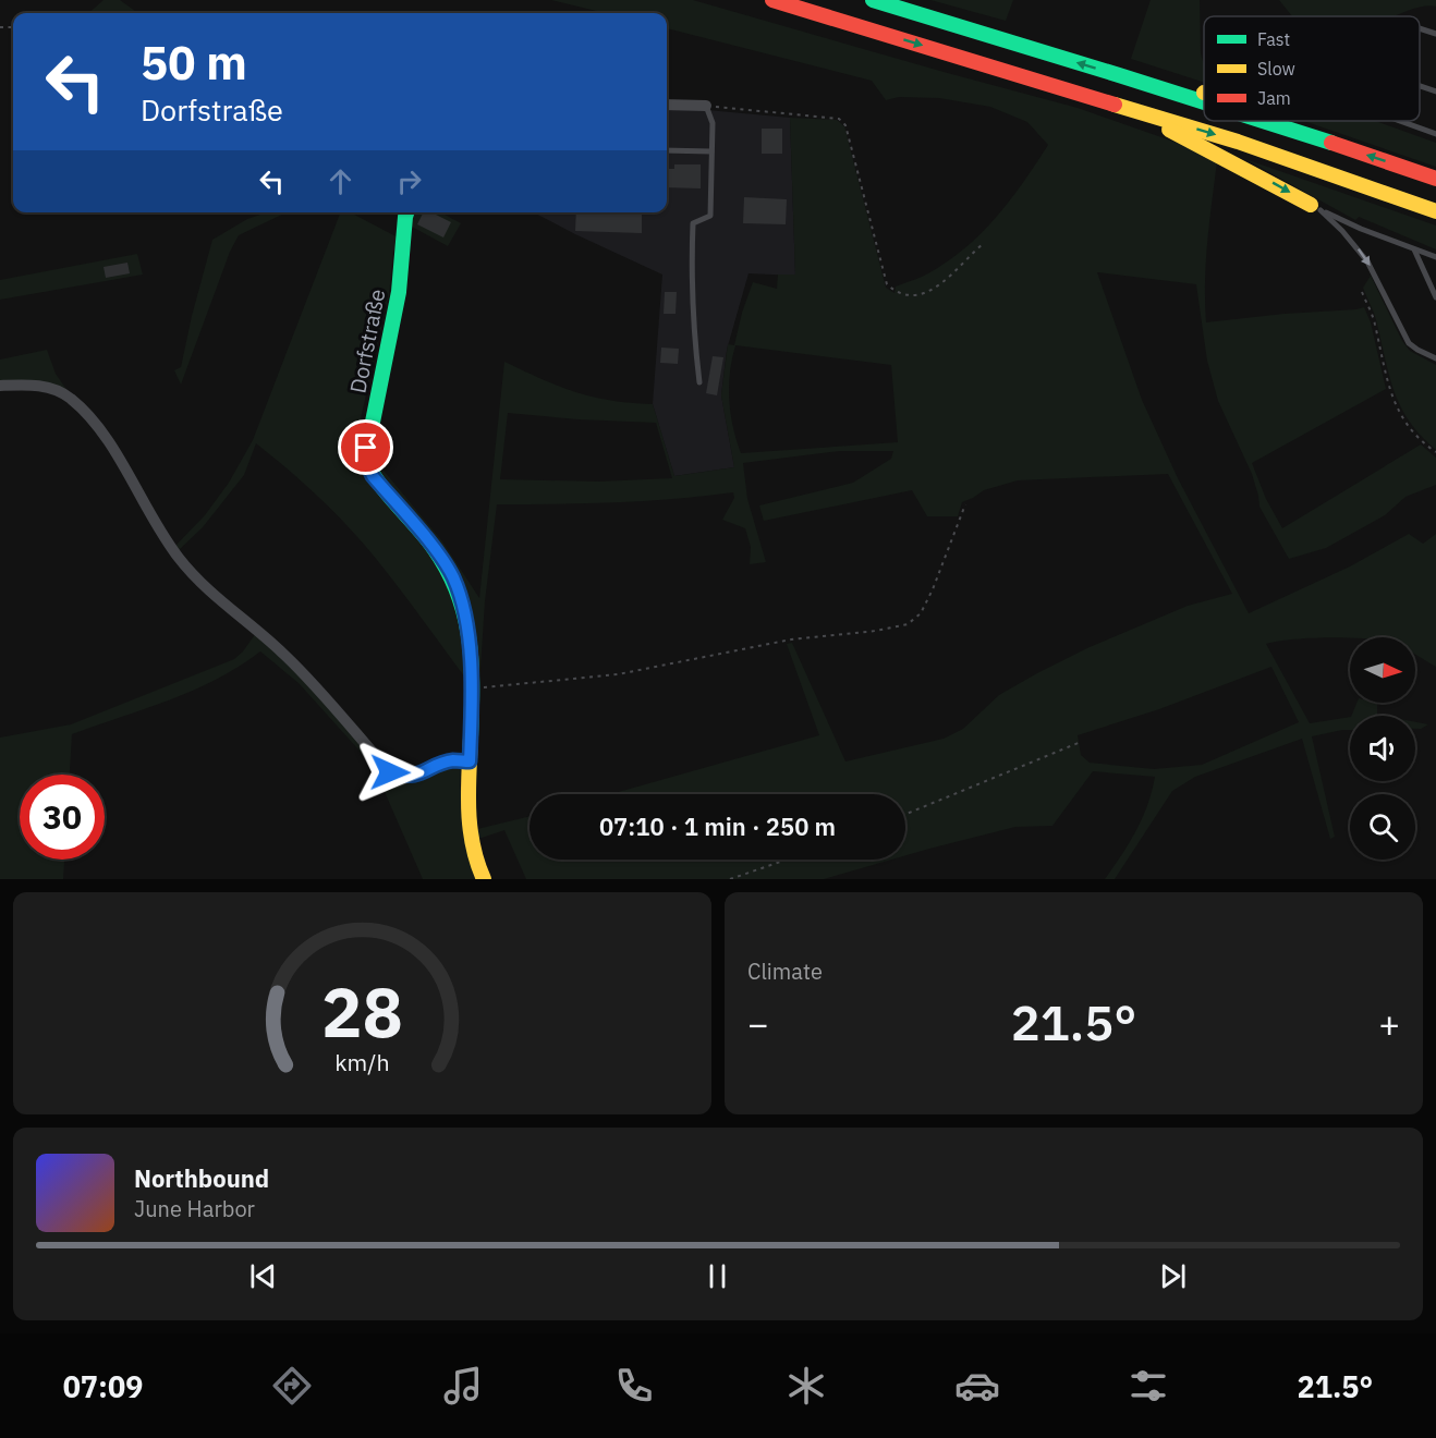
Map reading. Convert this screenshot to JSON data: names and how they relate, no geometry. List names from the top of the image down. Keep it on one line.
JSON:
{"streets":{"main road":["Dorfstraße"]},"legend":["Fast","Slow","Jam"],"north":"right","page":{"turn":["50 m","Dorfstraße"],"limit":"30","trip":"07:10 · 1 min · 250 m","tile":"Climate","heat":["−","21.5°","+"],"song":["Northbound","June Harbor"],"tabs":["07:09","21.5°"],"gauge":["28","km/h"]}}
